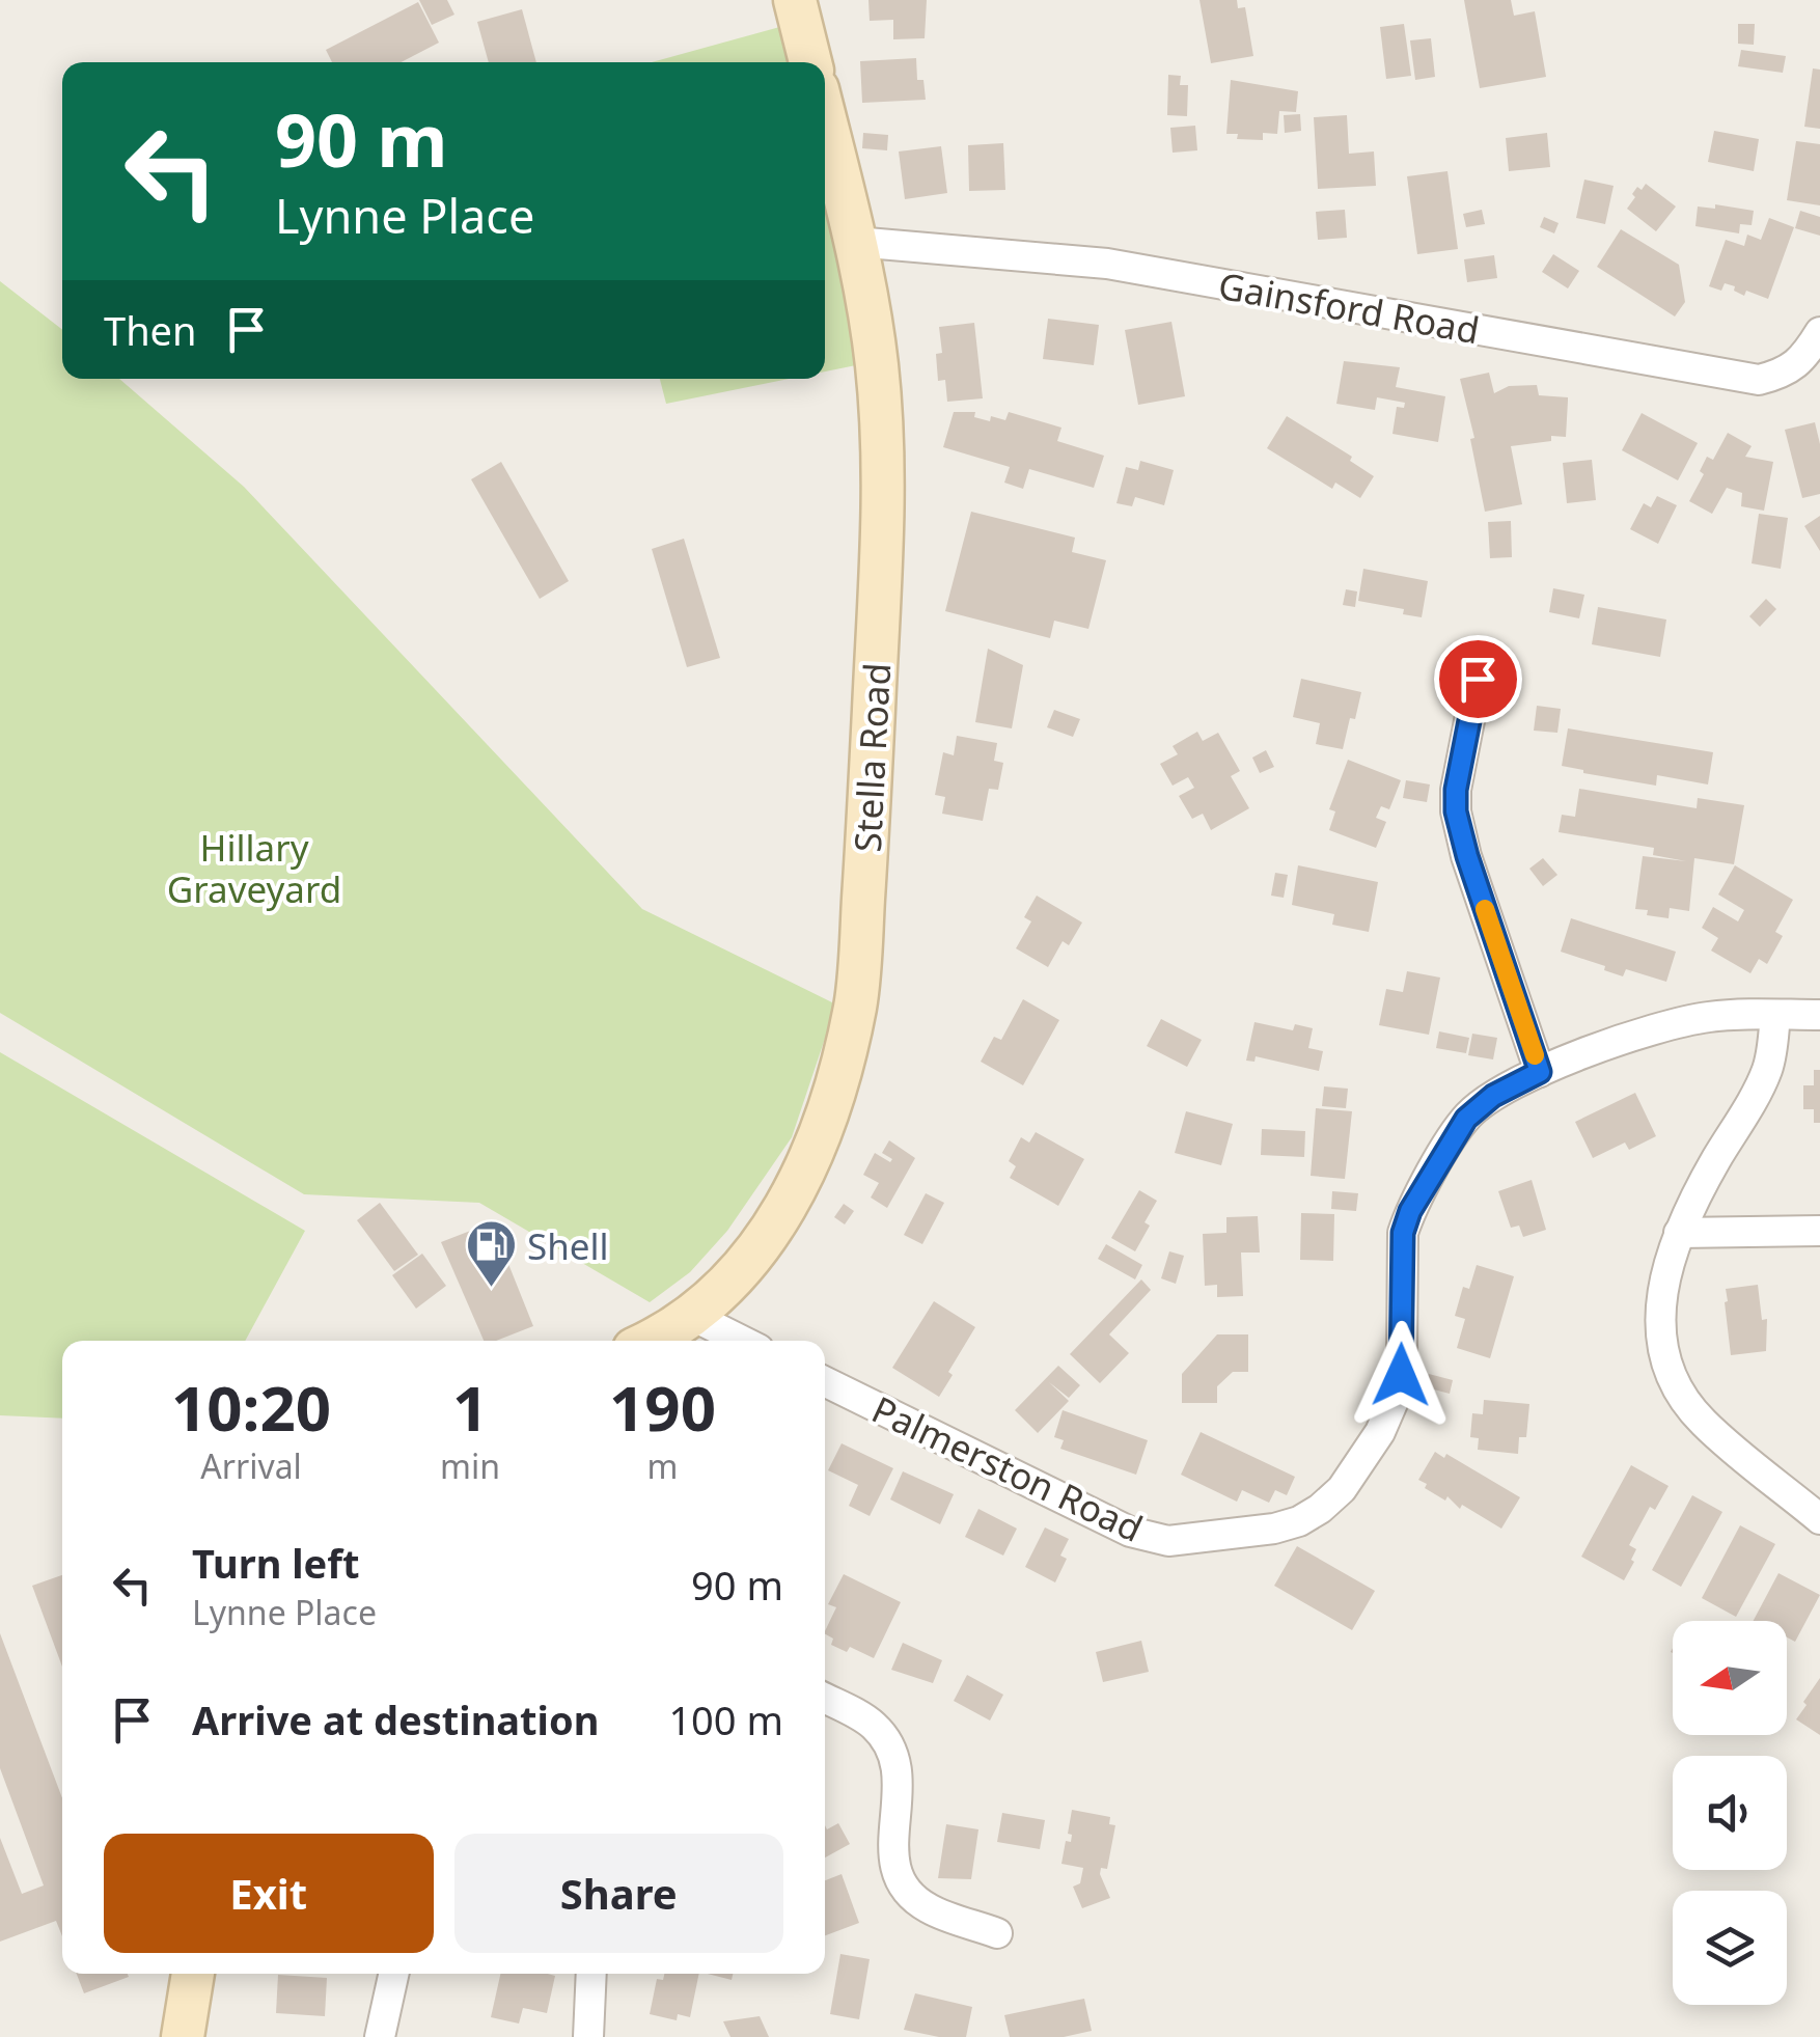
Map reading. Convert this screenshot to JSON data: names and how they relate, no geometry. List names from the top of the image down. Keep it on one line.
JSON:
{"streets":{"main road":["Stella Road"],"street":["Gainsford Road","Palmerston Road"]},"crossings":[["Gainsford Road","Stella Road"]],"parks":["Hillary Graveyard"],"places":{"fuel station":["Shell"]},"north":"left","page":{"turn":["90 m","Lynne Place"],"then":"Then","eta":["10:20","Arrival","1","min","190","m"],"list":[{"name":"Turn left","note":"Lynne Place","value":"90 m"},{"name":"Arrive at destination","value":"100 m"}],"buttons":["Exit","Share"]}}
